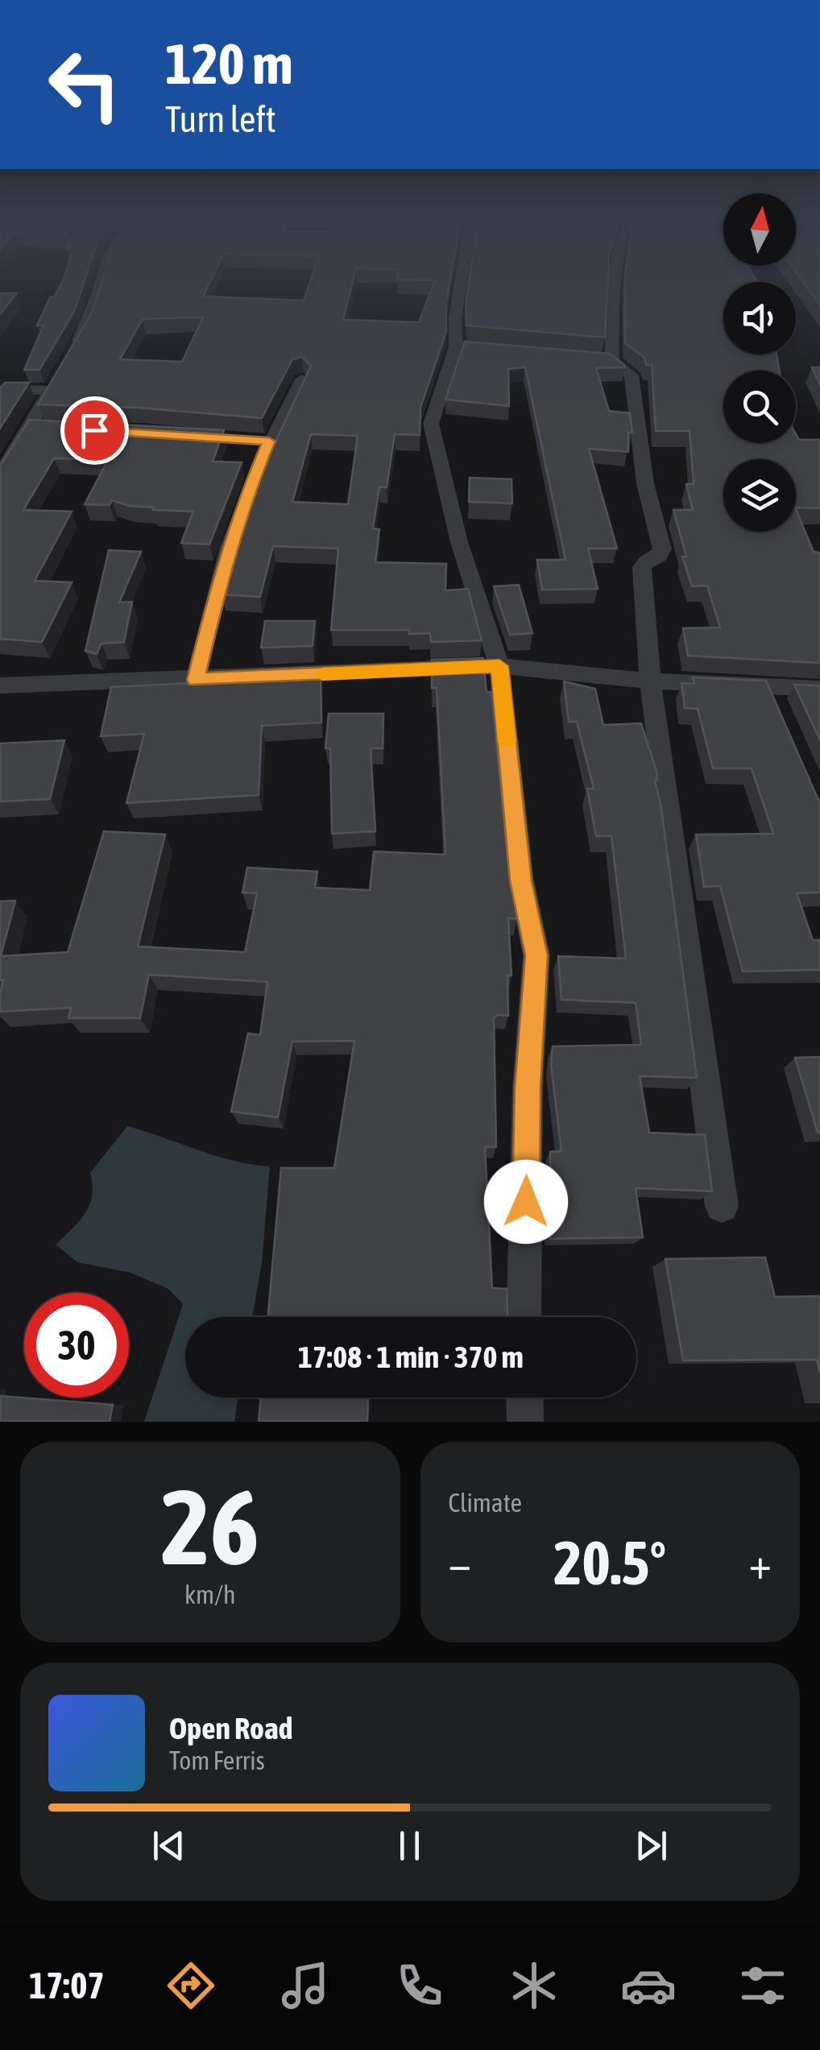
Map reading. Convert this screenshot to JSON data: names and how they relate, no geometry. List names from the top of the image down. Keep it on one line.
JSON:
{"north":"top","page":{"turn":["120 m","Turn left"],"limit":"30","trip":"17:08 · 1 min · 370 m","tile":[["26","km/h"],"Climate"],"heat":["−","20.5°","+"],"song":["Open Road","Tom Ferris"],"tabs":"17:07"}}
